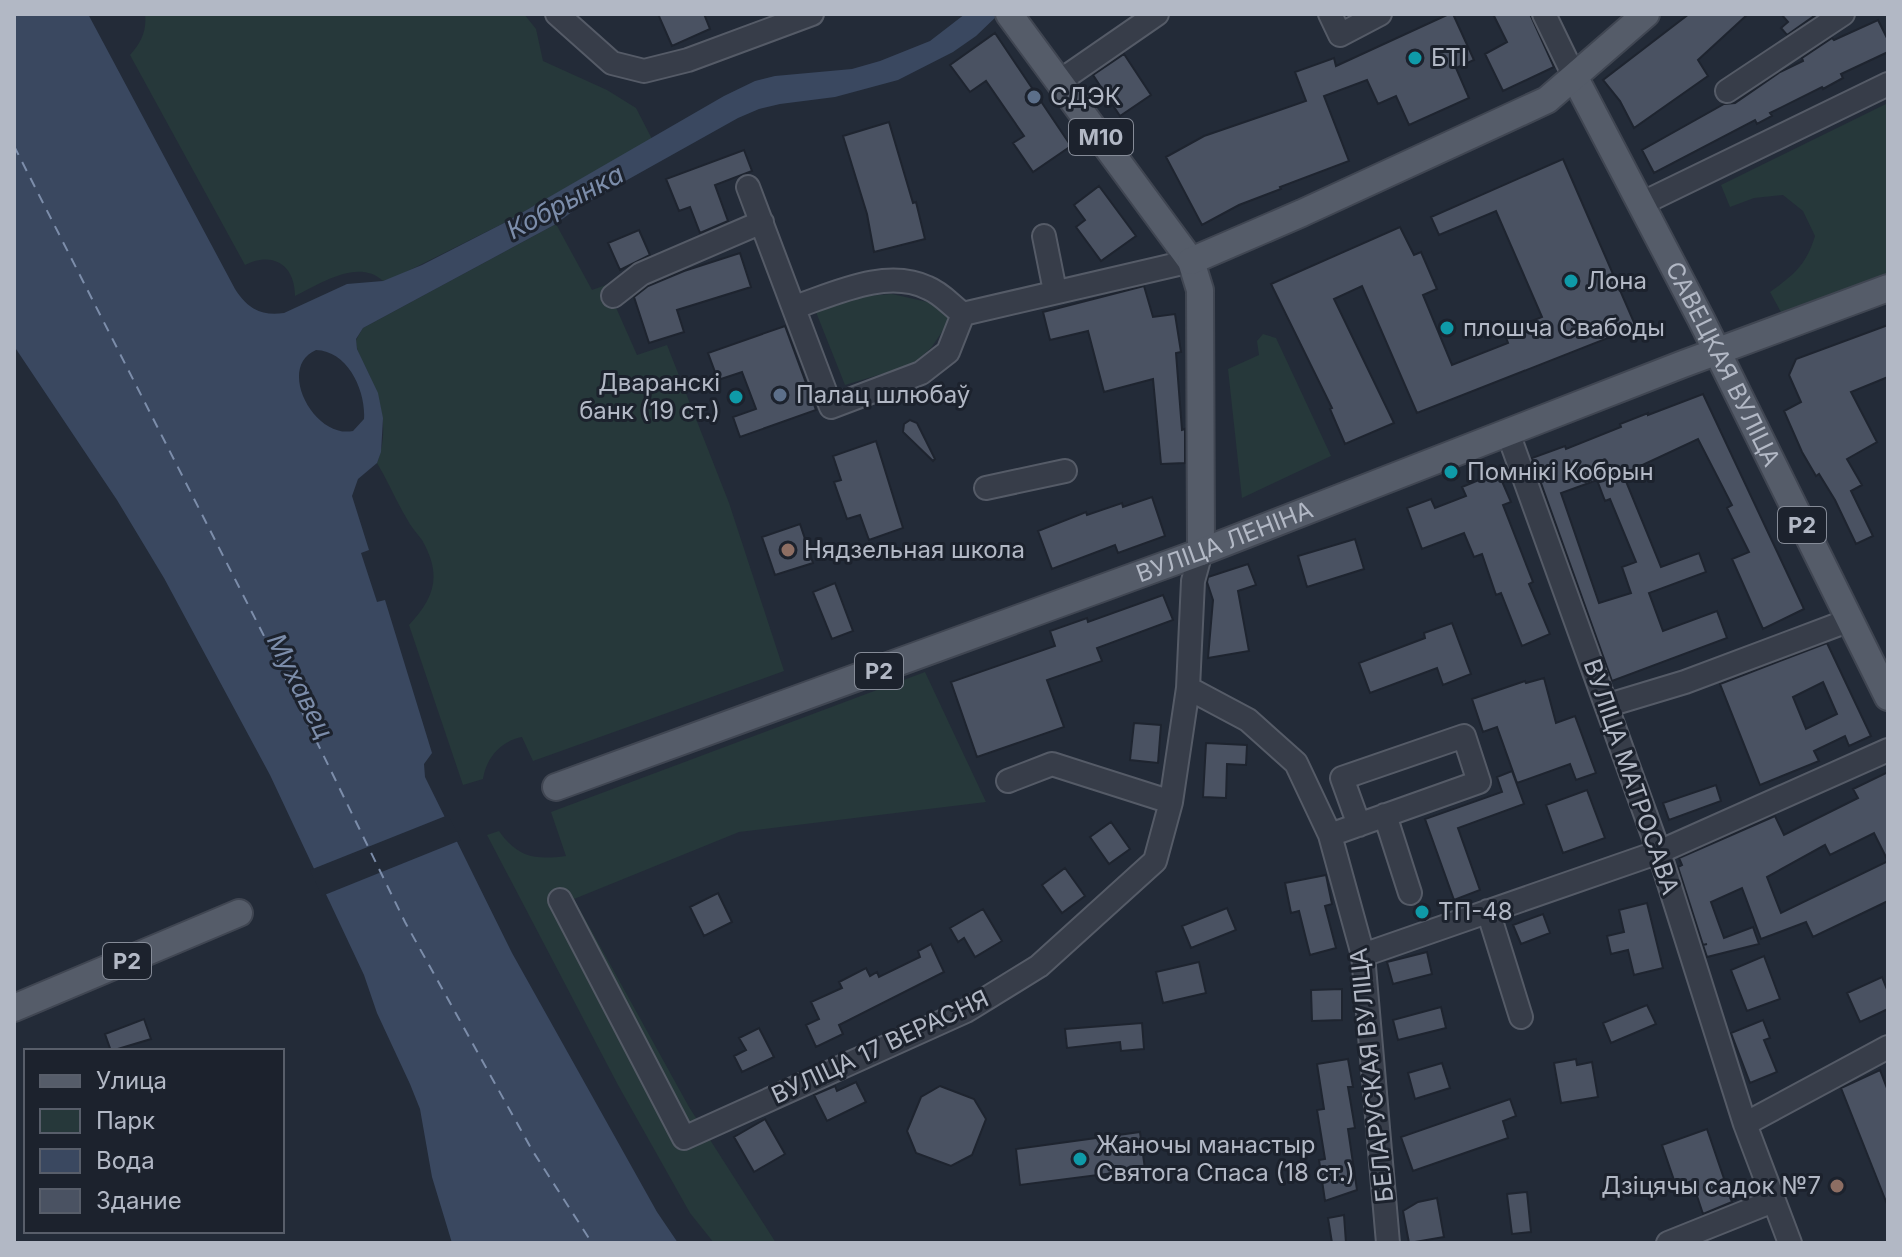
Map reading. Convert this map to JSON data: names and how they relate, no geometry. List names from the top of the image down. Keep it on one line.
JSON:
{"streets":{"main road":["М10","САВЕЦКАЯ ВУЛІЦА","Р2","ВУЛІЦА ЛЕНІНА"],"street":["ВУЛІЦА МАТРОСАВА","ВУЛІЦА 17 ВЕРАСНЯ","БЕЛАРУСКАЯ ВУЛІЦА"]},"crossings":[["М10","ВУЛІЦА ЛЕНІНА"],["М10","ВУЛІЦА 17 ВЕРАСНЯ"],["САВЕЦКАЯ ВУЛІЦА","ВУЛІЦА ЛЕНІНА"],["ВУЛІЦА ЛЕНІНА","ВУЛІЦА МАТРОСАВА"],["ВУЛІЦА ЛЕНІНА","ВУЛІЦА 17 ВЕРАСНЯ"],["ВУЛІЦА 17 ВЕРАСНЯ","БЕЛАРУСКАЯ ВУЛІЦА"]],"water":["Кобрынка","Мухавец"],"places":["БТІ","СДЭК","Лона","плошча Свабоды","Палац шлюбаў","Дваранскі банк (19 ст.)","Помнікі Кобрын","Нядзельная школа","ТП-48","Жаночы манастыр Святога Спаса (18 ст.)","Дзіцячы садок №7"],"legend":["Улица","Парк","Вода","Здание"]}
